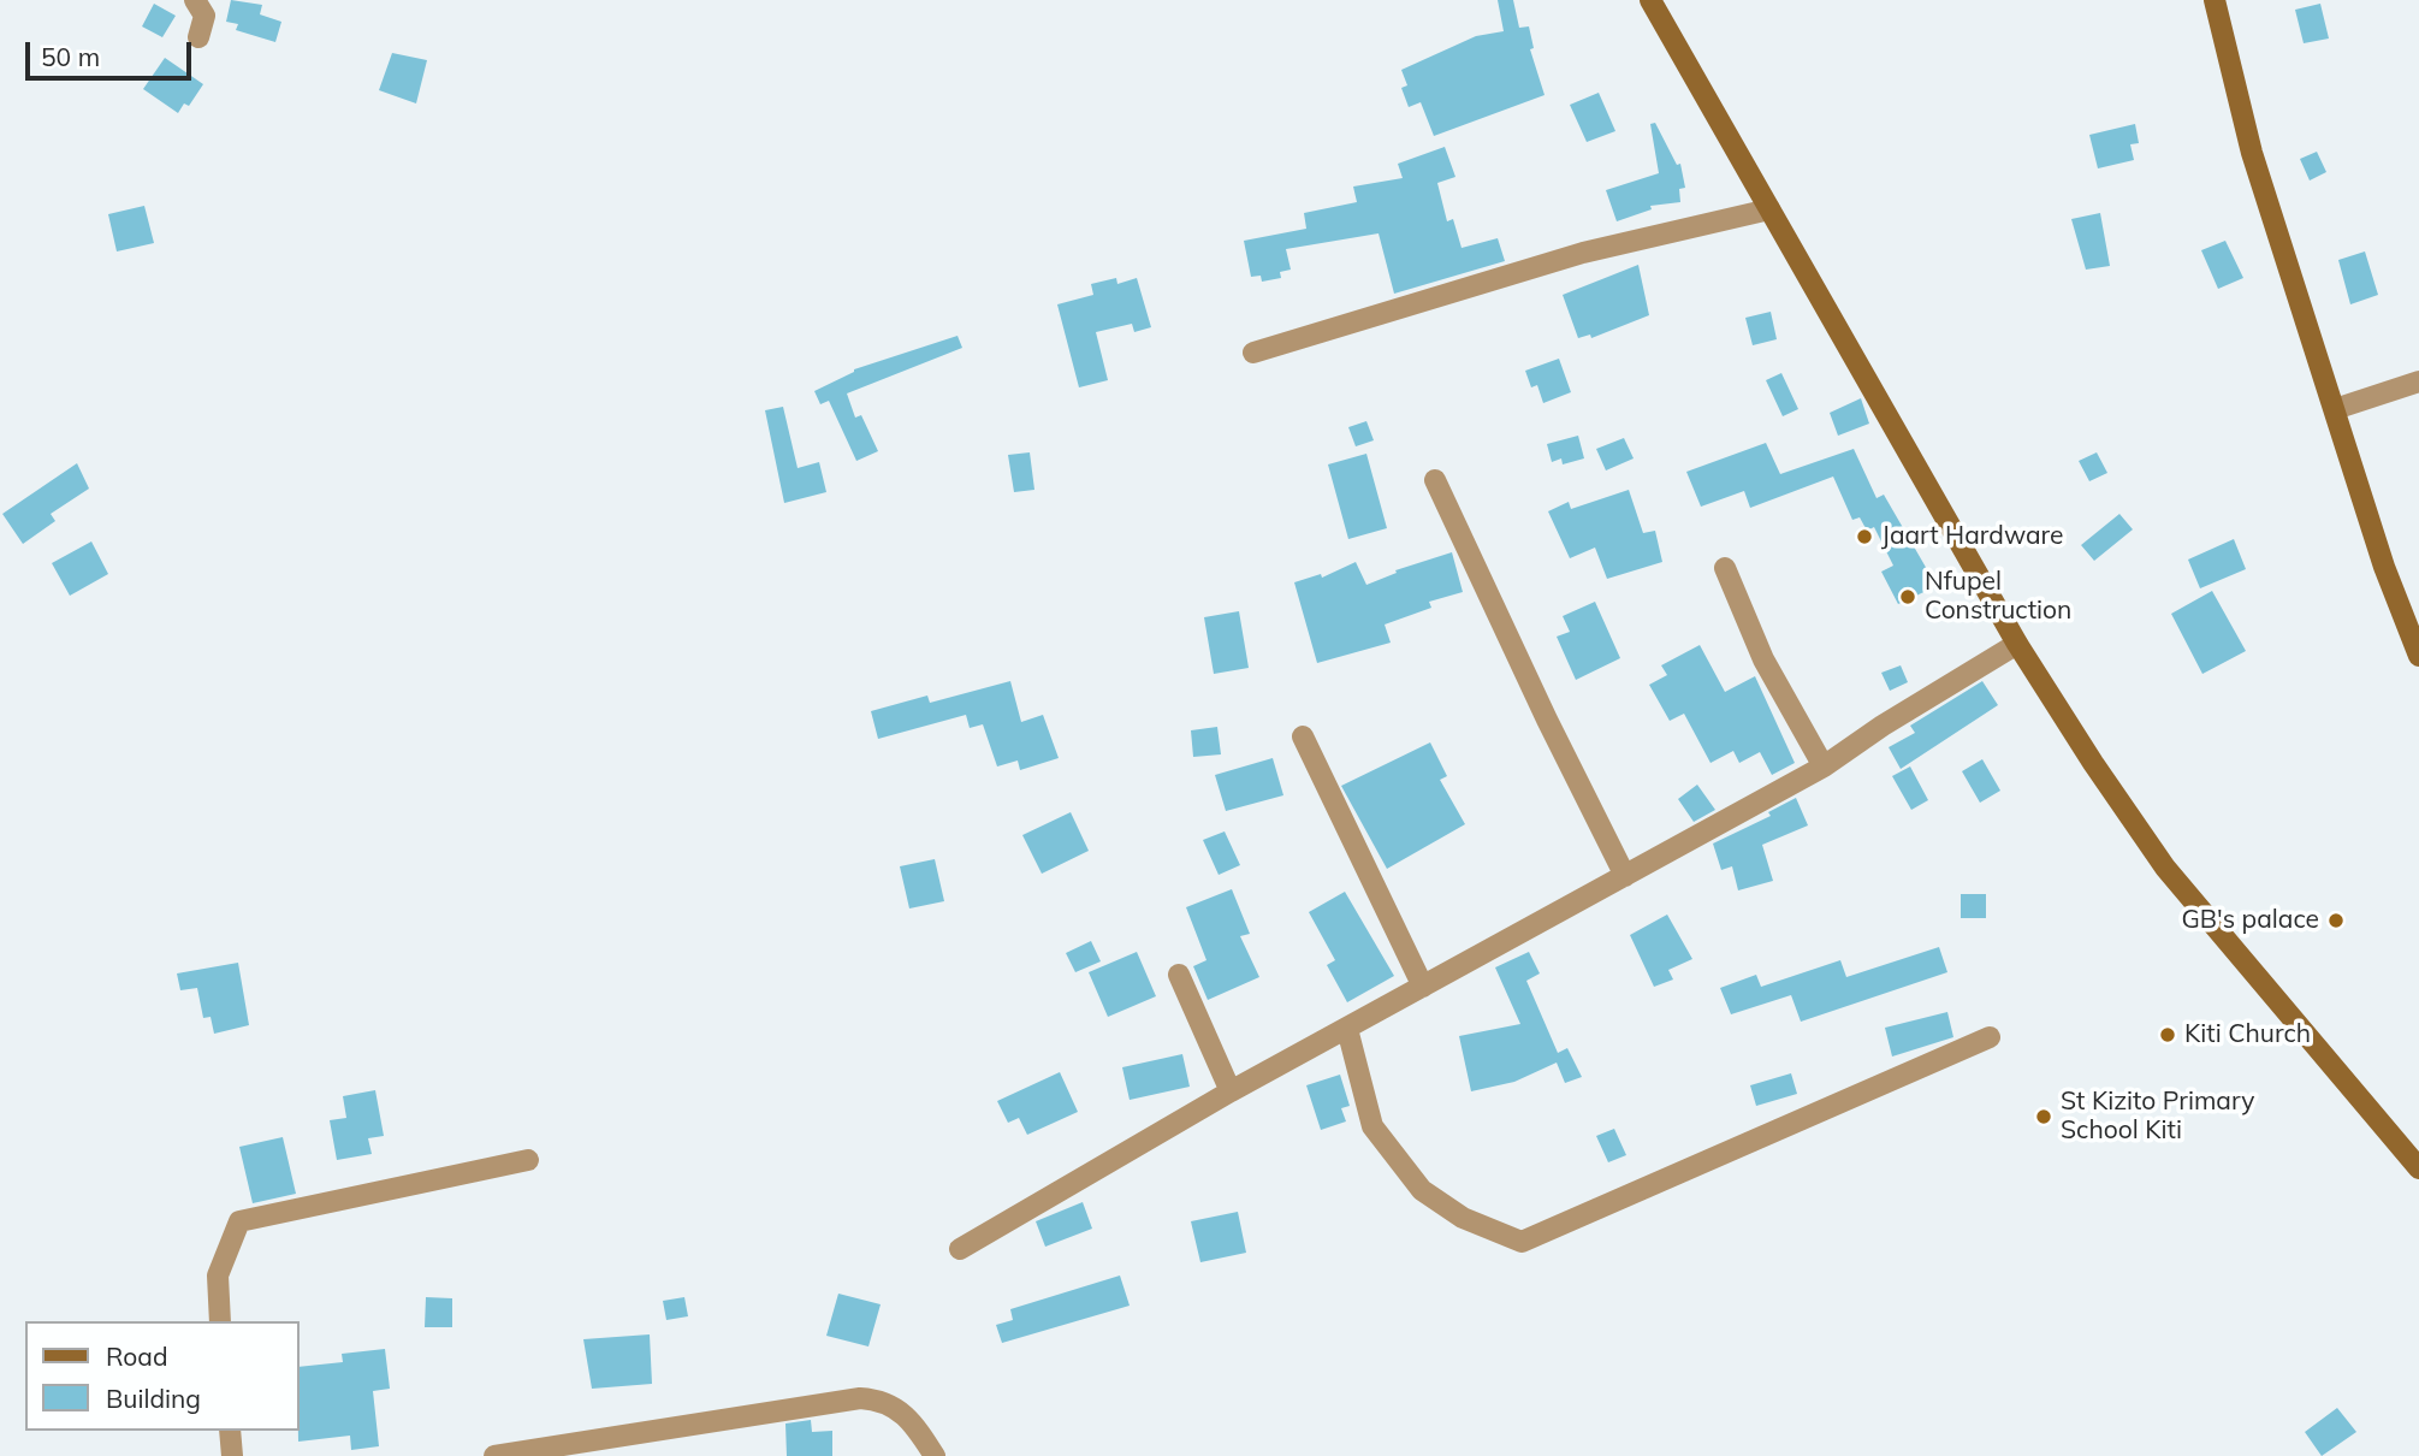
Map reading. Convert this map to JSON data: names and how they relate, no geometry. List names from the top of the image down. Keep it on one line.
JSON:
{"places":["Jaart Hardware","Nfupel Construction","GB's palace","Kiti Church","St Kizito Primary School Kiti"],"legend":["Road","Building"],"scale_bar":"50 m"}
